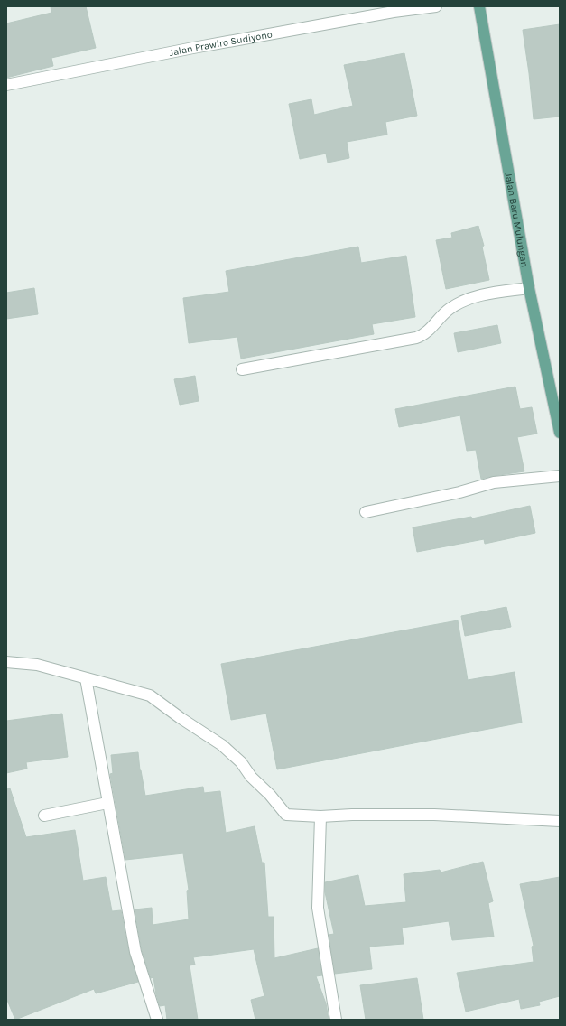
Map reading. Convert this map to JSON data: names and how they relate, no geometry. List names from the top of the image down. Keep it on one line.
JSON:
{"streets":{"main road":["Jalan Baru Mulungan"],"street":["Jalan Prawiro Sudiyono"]}}
